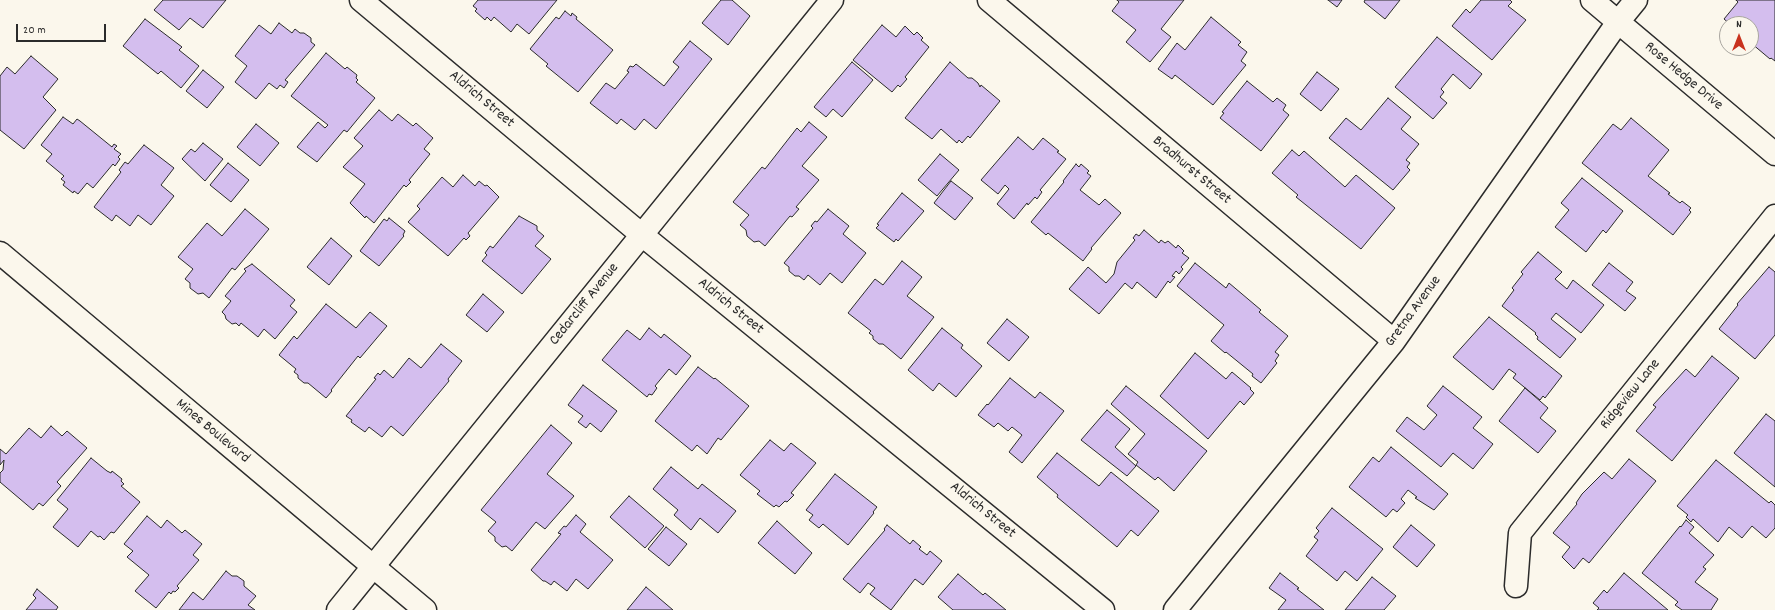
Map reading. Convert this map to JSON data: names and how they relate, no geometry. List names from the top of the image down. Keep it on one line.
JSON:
{"streets":{"street":["Rose Hedge Drive","Aldrich Street","Bradhurst Street","Cedarcliff Avenue","Gretna Avenue","Ridgeview Lane","Mines Boulevard"]},"crossings":[["Rose Hedge Drive","Gretna Avenue"],["Aldrich Street","Cedarcliff Avenue"],["Bradhurst Street","Gretna Avenue"],["Cedarcliff Avenue","Mines Boulevard"]],"scale_bar":"20 m","north":"top"}
